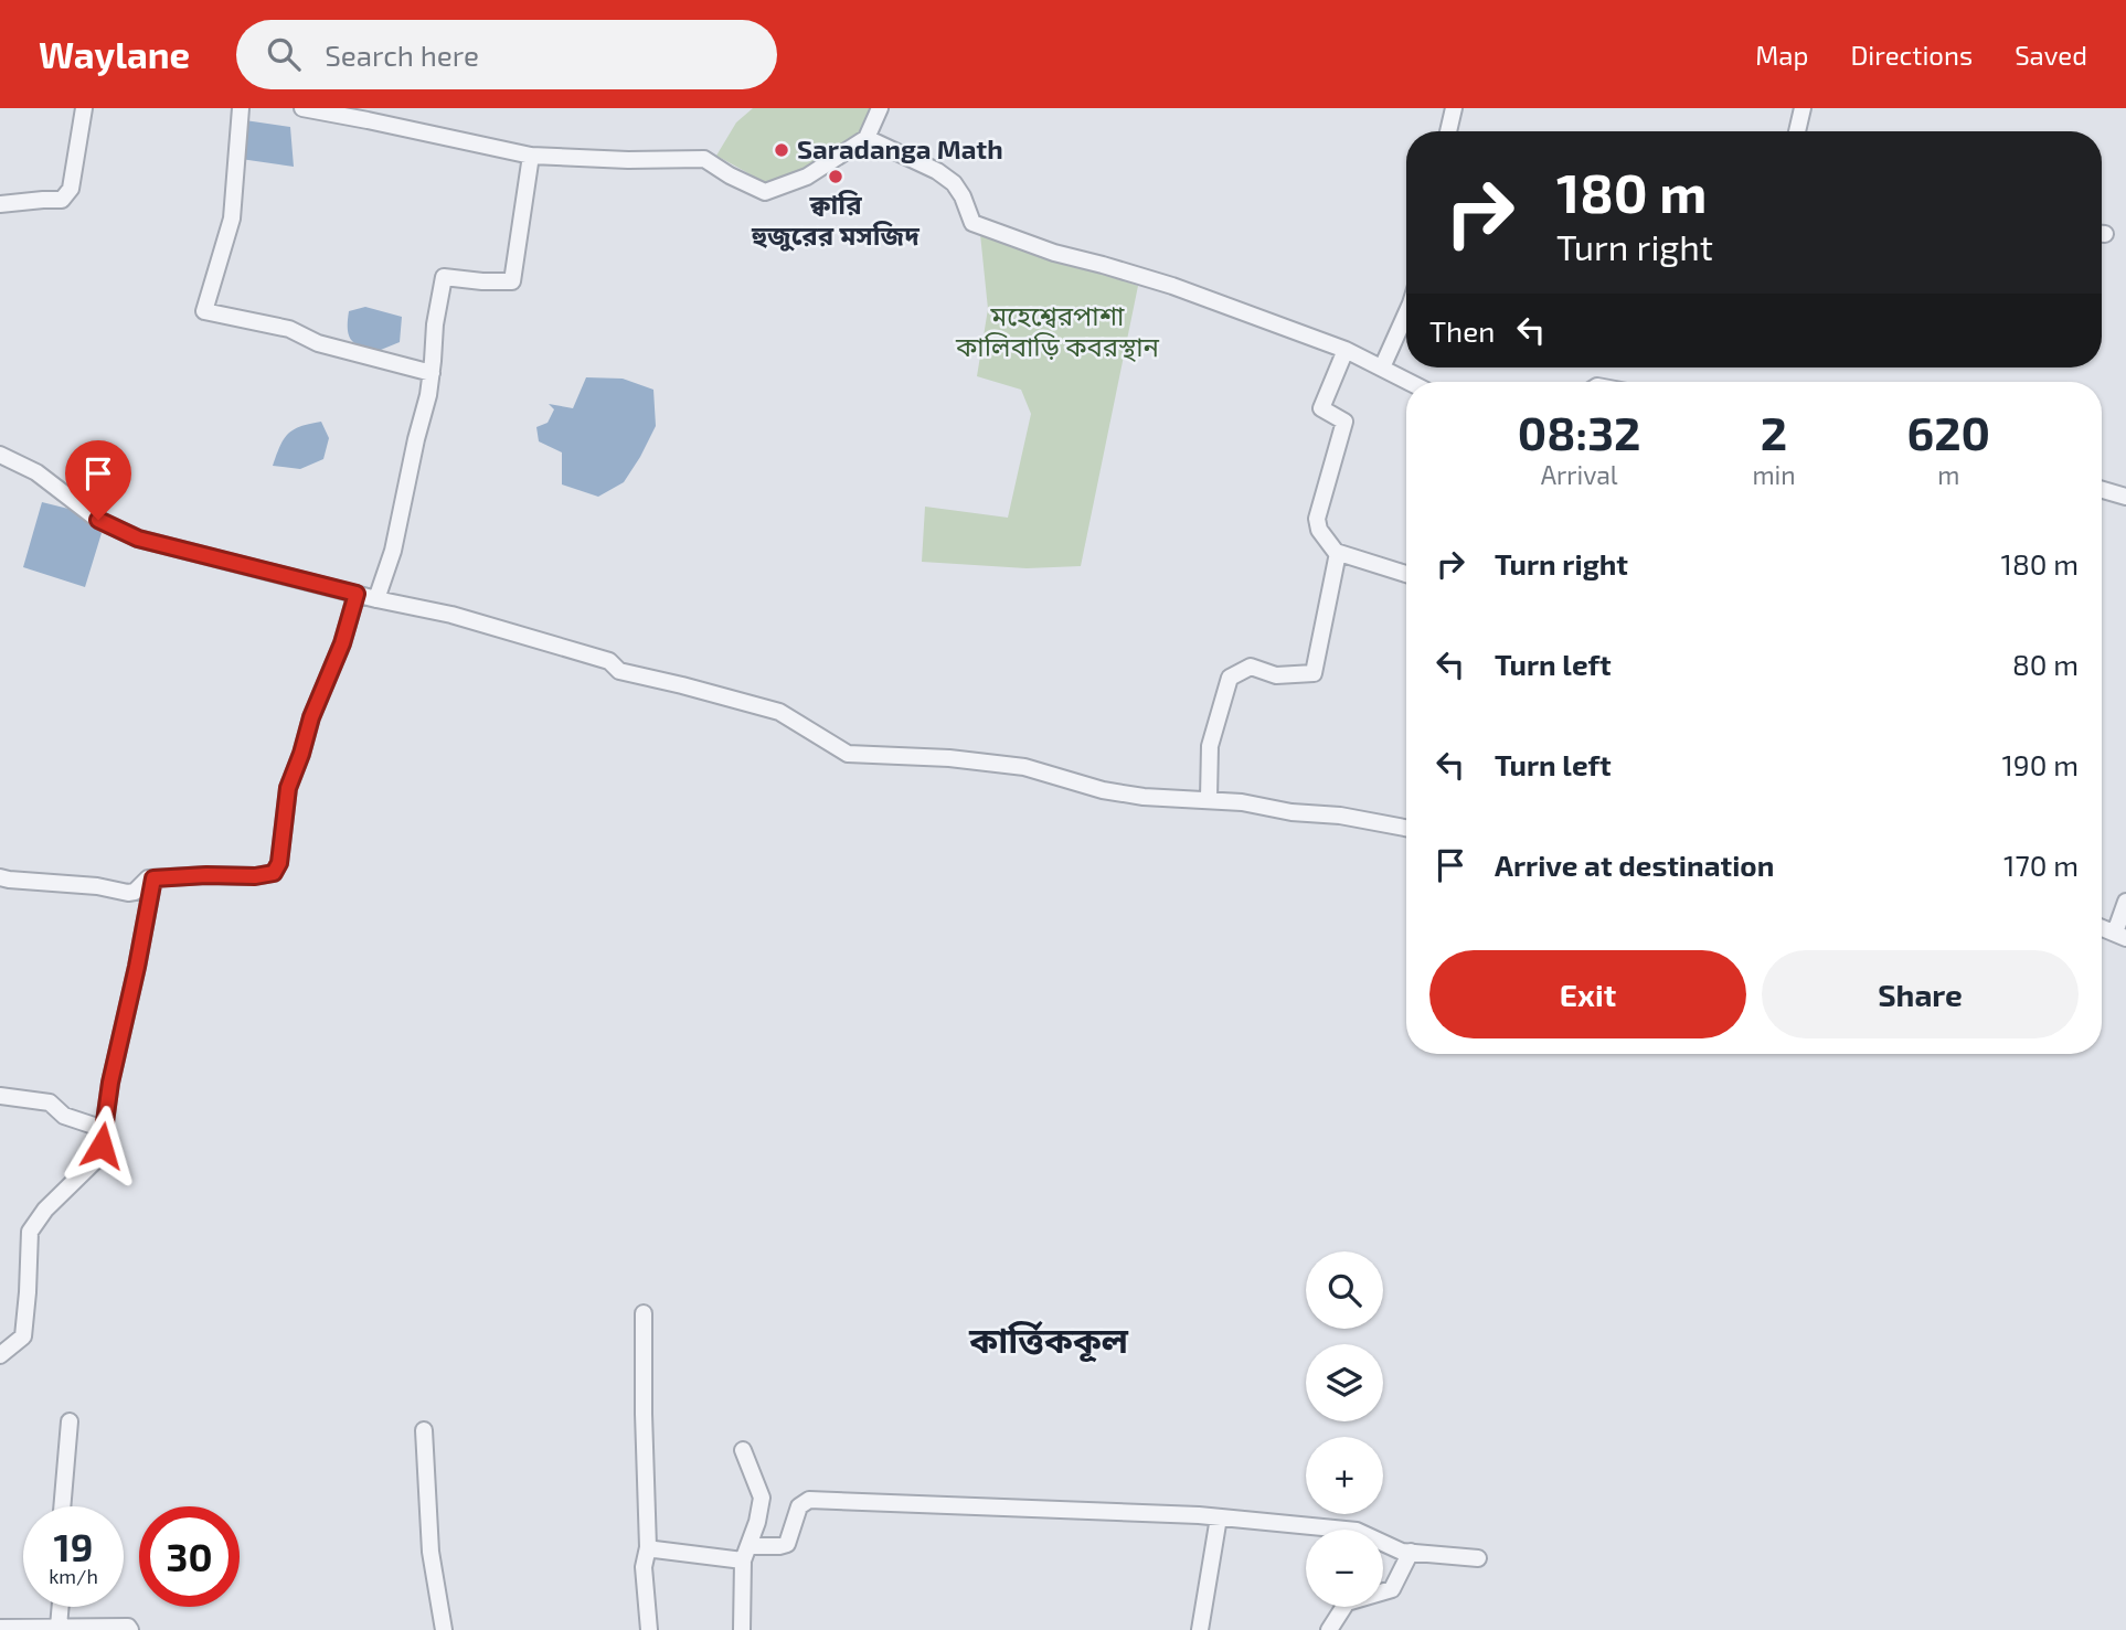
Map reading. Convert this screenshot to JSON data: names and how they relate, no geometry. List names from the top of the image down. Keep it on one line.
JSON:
{"districts":["কার্ত্তিককূল"],"parks":["মহেশ্বেরপাশা কালিবাড়ি কবরস্থান"],"places":["Saradanga Math","ক্বারি হুজুরের মসজিদ"],"page":{"header":"Waylane","search":"Search here","nav":["Map","Directions","Saved"],"turn":["180 m","Turn right"],"then":"Then","eta":["08:32","Arrival","2","min","620","m"],"list":[{"name":"Turn right","value":"180 m"},{"name":"Turn left","value":"80 m"},{"name":"Turn left","value":"190 m"},{"name":"Arrive at destination","value":"170 m"}],"buttons":["Exit","Share"],"map_buttons":["+","−"],"speed":"19 km/h","limit":"30"}}
